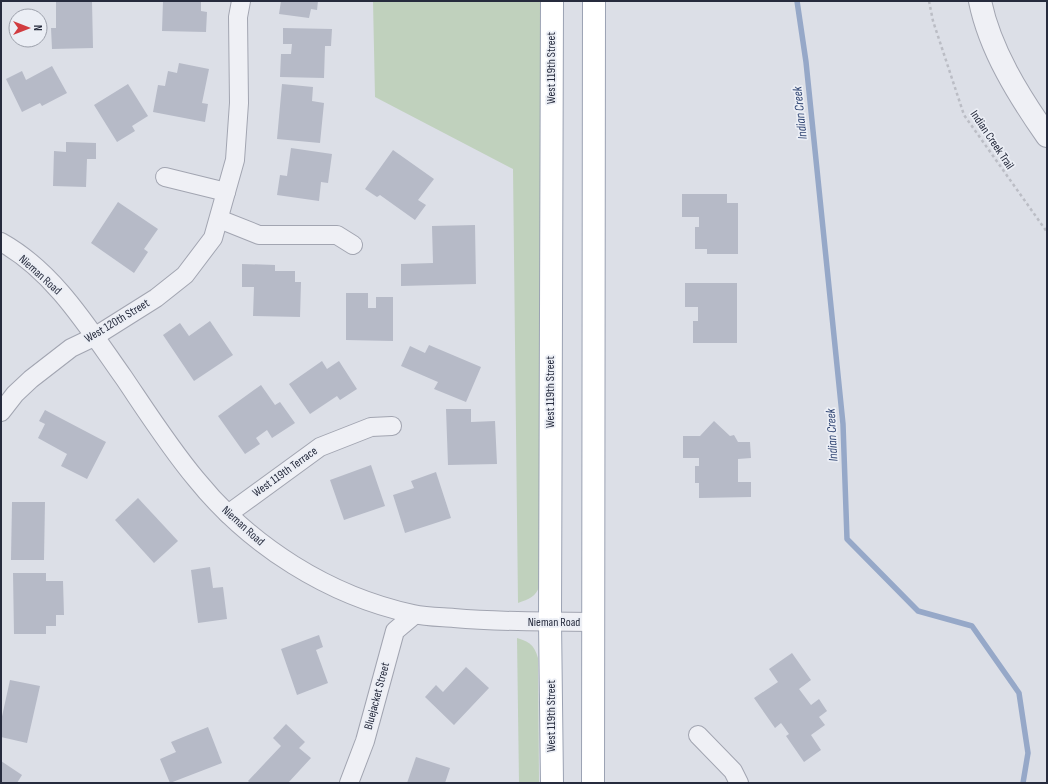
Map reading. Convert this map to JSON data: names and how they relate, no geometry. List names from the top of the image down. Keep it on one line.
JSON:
{"streets":{"main road":["West 119th Street"],"street":["Nieman Road","West 120th Street","West 119th Terrace","Bluejacket Street"],"path":["Indian Creek Trail"]},"crossings":[["West 119th Street","Nieman Road"],["Nieman Road","West 120th Street"],["Nieman Road","West 119th Terrace"],["Nieman Road","Bluejacket Street"]],"water":["Indian Creek"],"north":"right"}
